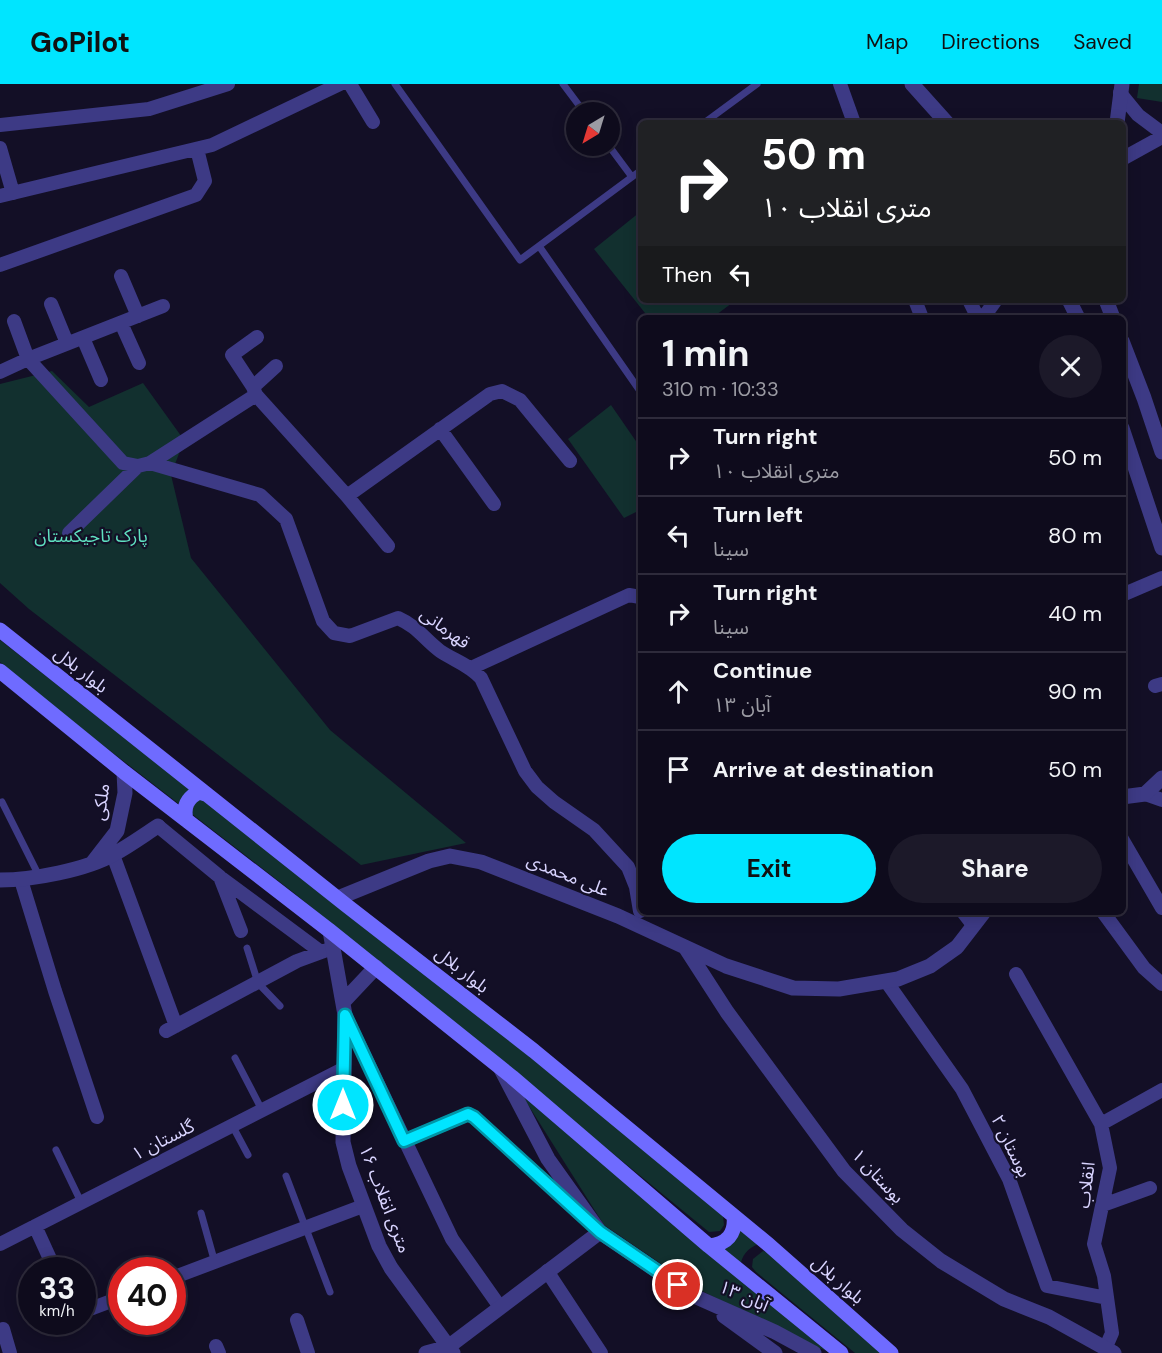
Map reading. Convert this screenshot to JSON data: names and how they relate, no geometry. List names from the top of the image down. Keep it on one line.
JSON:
{"streets":{"main road":["بلوار بلال"],"street":["قهرمانی","ملکی","علی محمدی","گلستان ۱","بوستان ۲","بوستان ۱","انقلاب","۱۶ متری انقلاب","۱۳ آبان"]},"crossings":[["بلوار بلال","علی محمدی"],["علی محمدی","بوستان ۲"],["علی محمدی","بوستان ۱"],["گلستان ۱","۱۶ متری انقلاب"],["بوستان ۲","انقلاب"],["بوستان ۱","انقلاب"]],"parks":["پارک تاجیکستان"],"north":"bottom left","page":{"header":"GoPilot","nav":["Map","Directions","Saved"],"turn":["50 m","۱۰ متری انقلاب"],"then":"Then","heading":["1 min","310 m · 10:33"],"list":[{"name":"Turn right","note":"۱۰ متری انقلاب","value":"50 m"},{"name":"Turn left","note":"سینا","value":"80 m"},{"name":"Turn right","note":"سینا","value":"40 m"},{"name":"Continue","note":"۱۳ آبان","value":"90 m"},{"name":"Arrive at destination","value":"50 m"}],"buttons":["Exit","Share"],"speed":"33 km/h","limit":"40"}}
